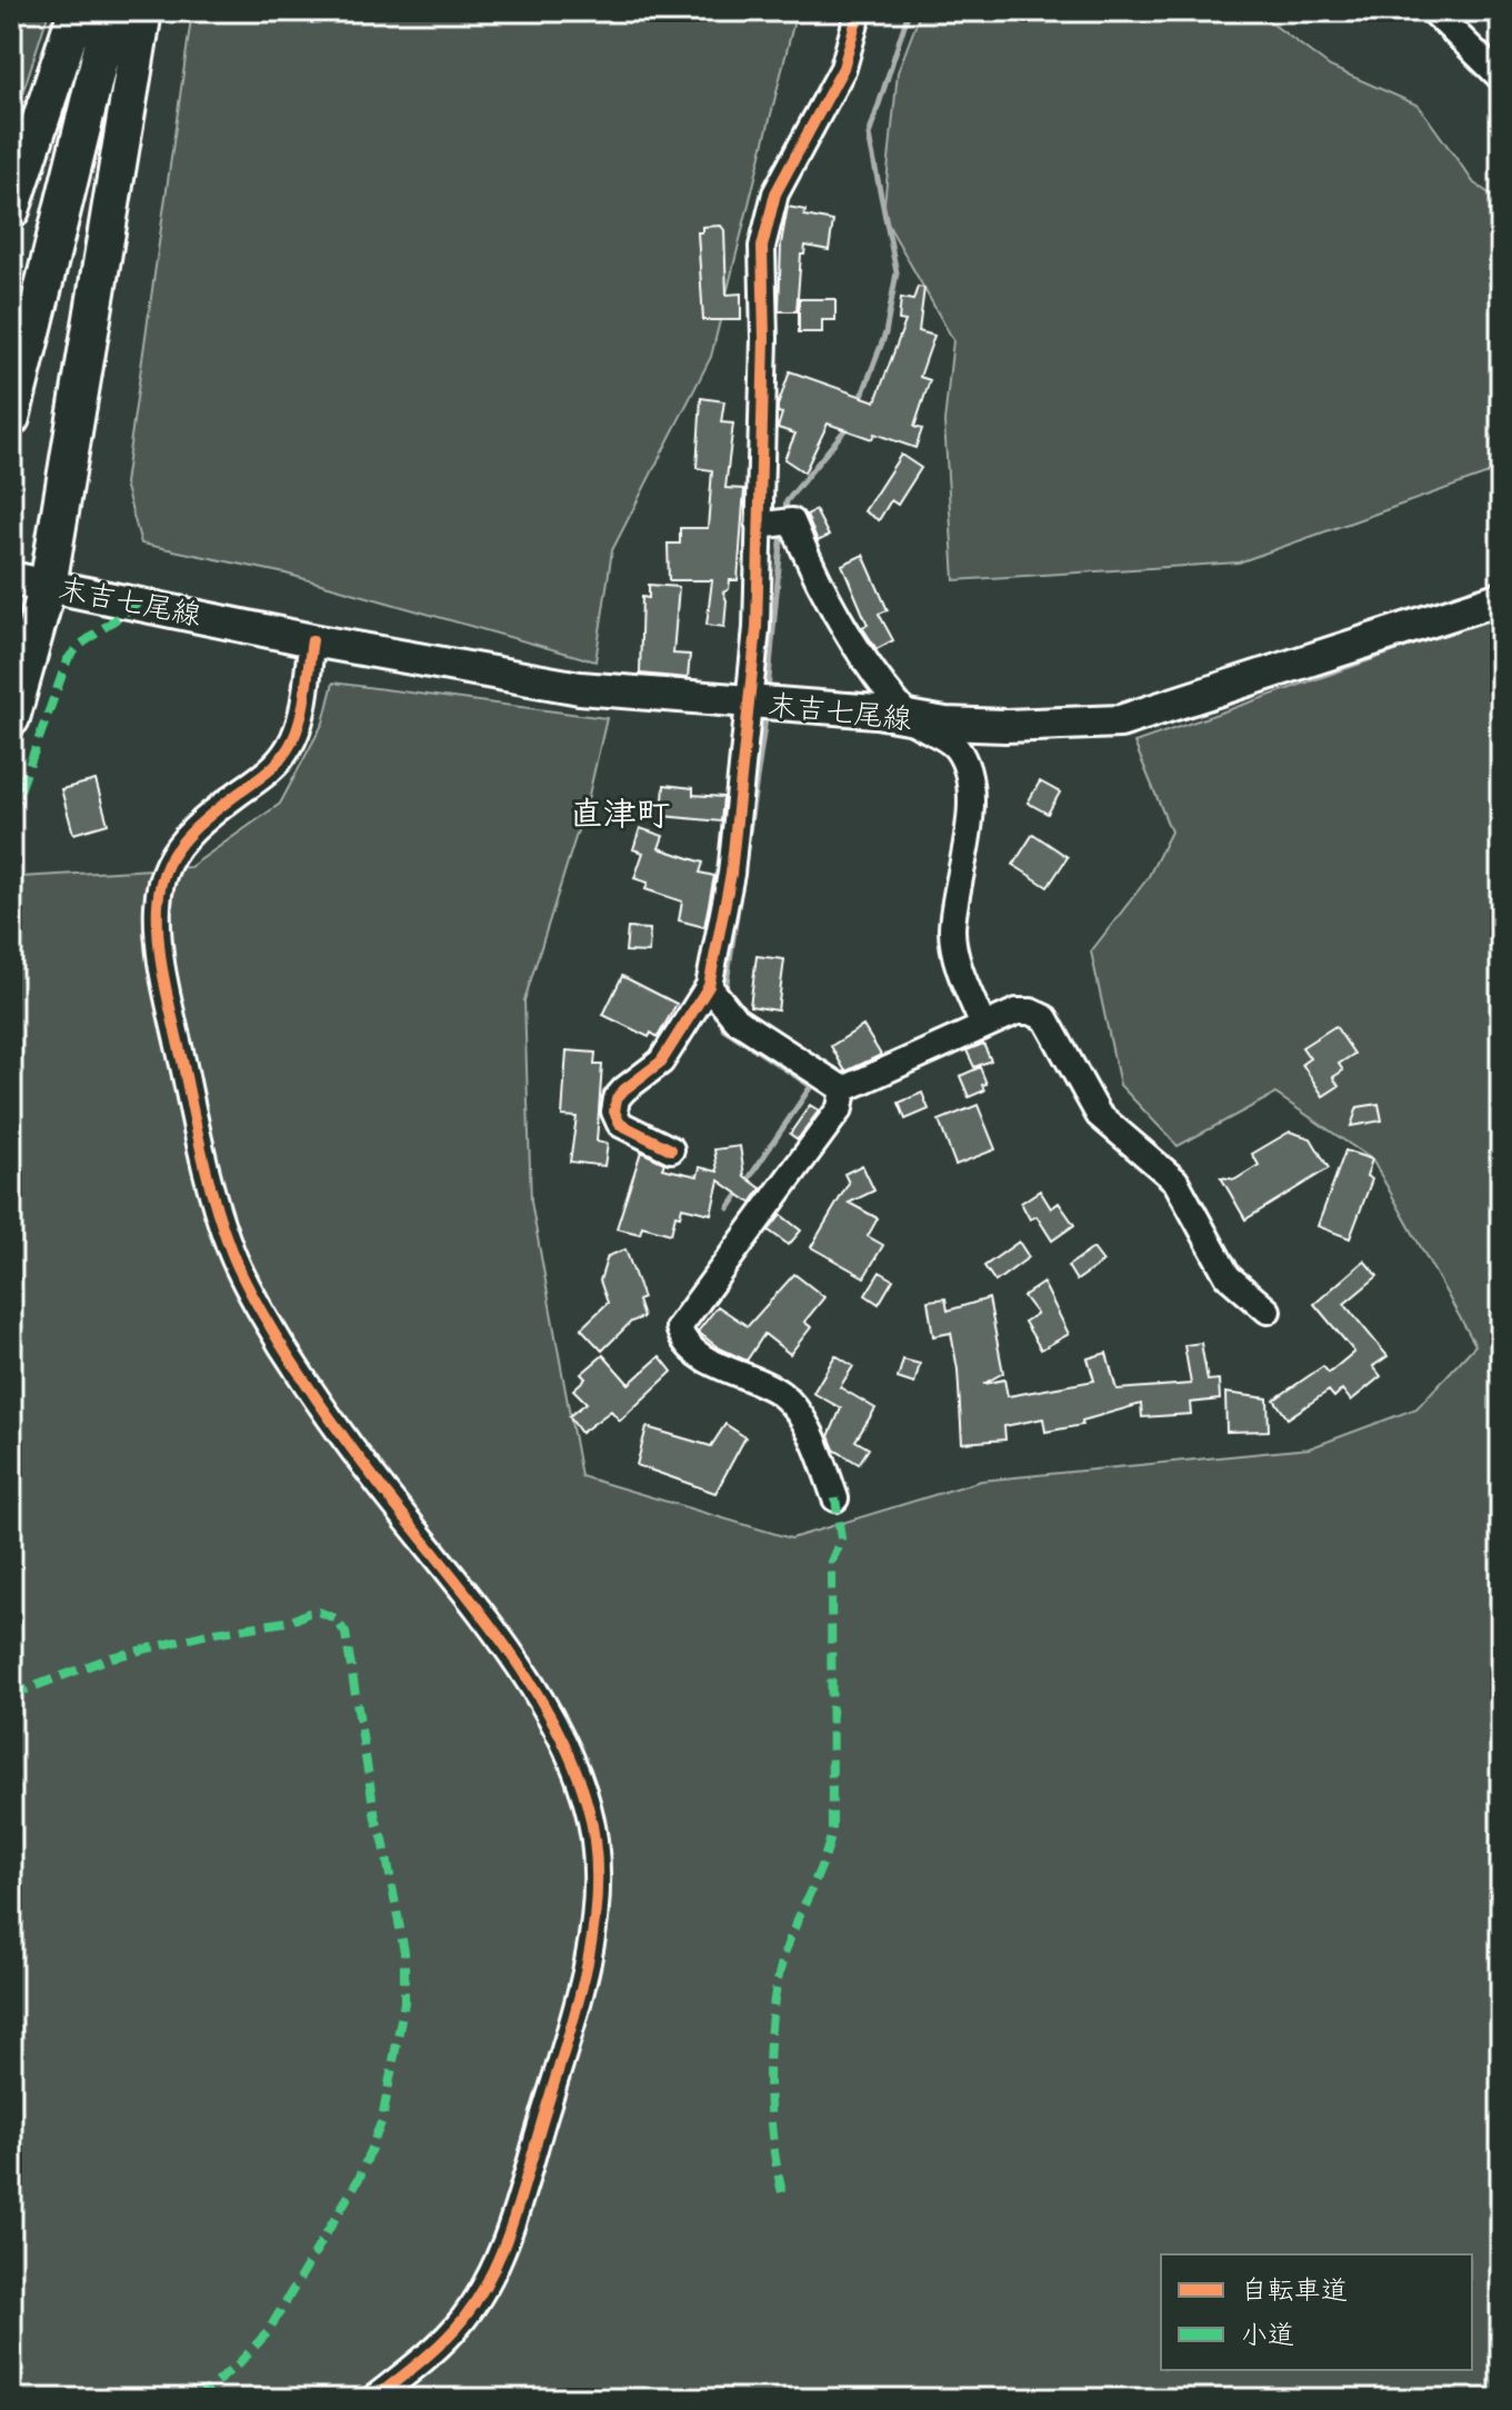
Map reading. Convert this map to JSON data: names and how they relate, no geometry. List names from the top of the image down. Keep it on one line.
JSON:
{"streets":{"main road":["末吉七尾線"]},"districts":["直津町"],"legend":["自転車道","小道"]}
